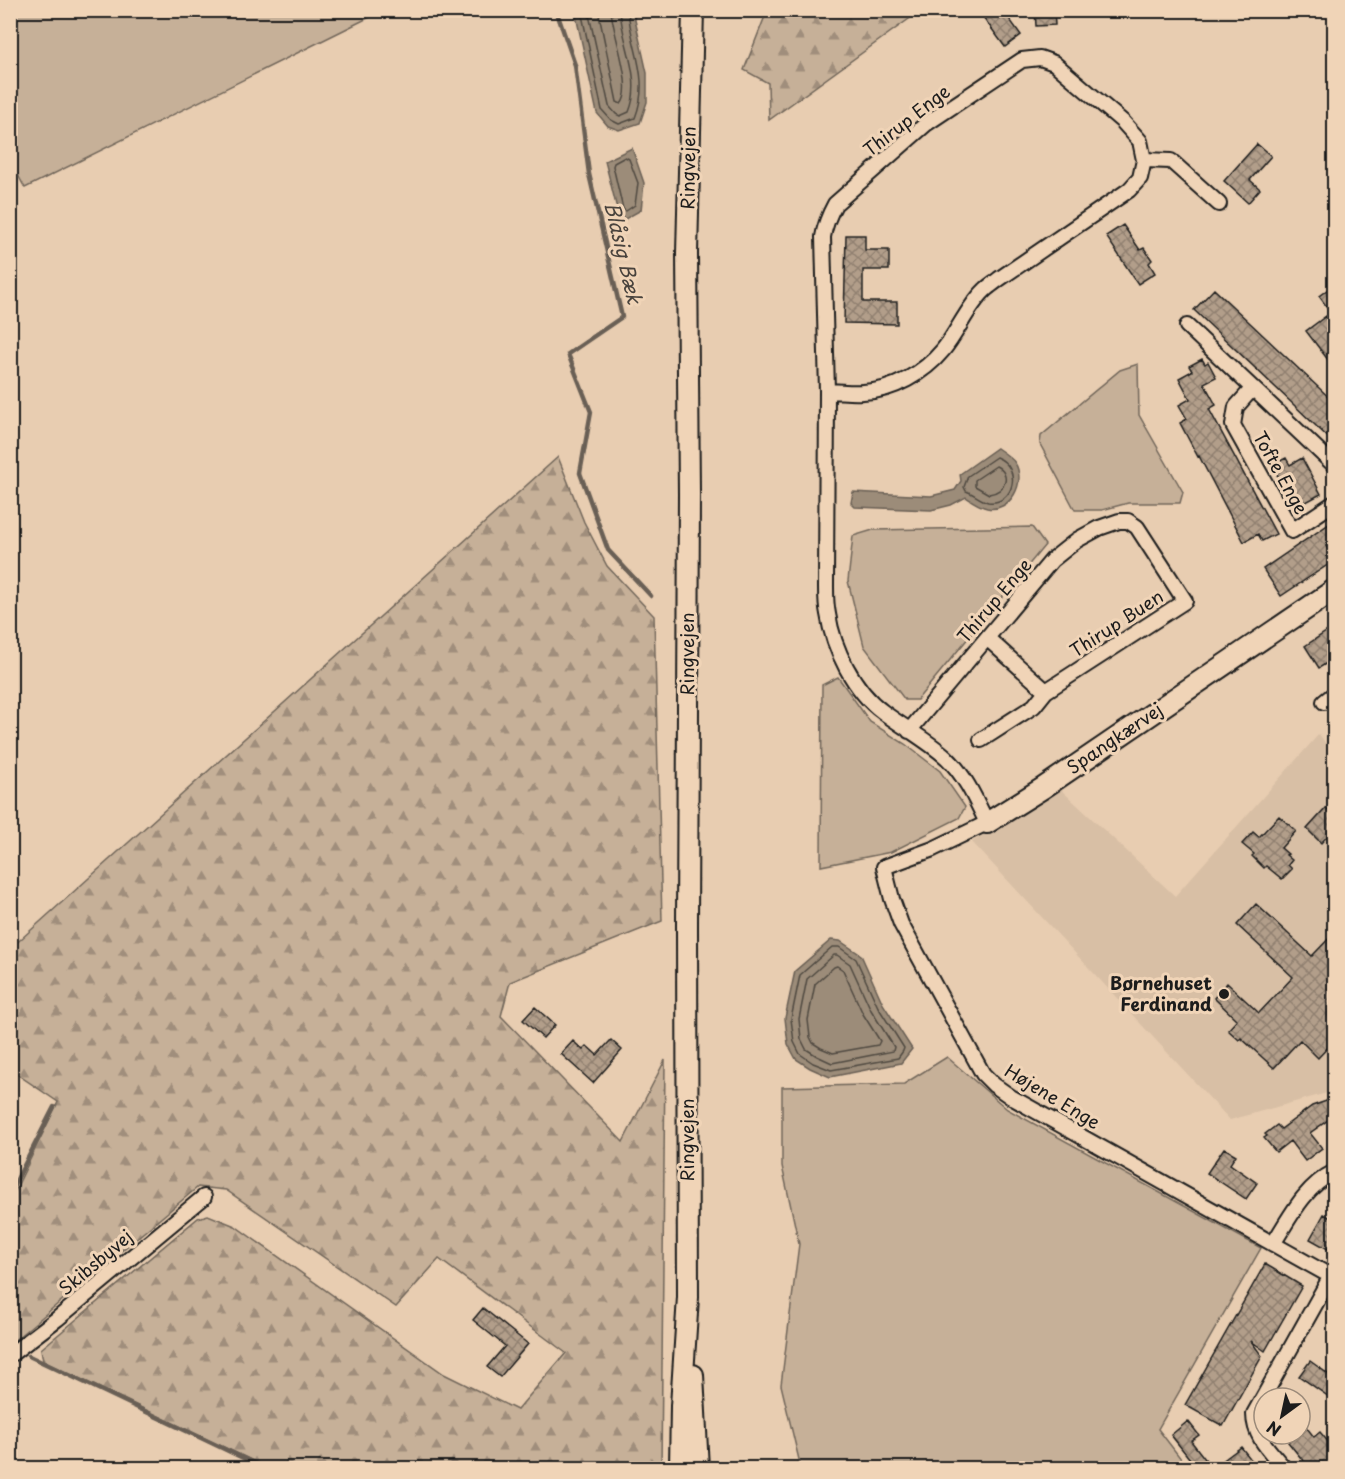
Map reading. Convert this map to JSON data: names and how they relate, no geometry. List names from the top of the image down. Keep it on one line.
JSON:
{"streets":{"main road":["Ringvejen","Spangkærvej"],"street":["Thirup Enge","Tofte Enge","Thirup Buen","Højene Enge","Skibsbyvej"]},"crossings":[["Thirup Enge","Thirup Buen"],["Thirup Enge","Spangkærvej"],["Spangkærvej","Højene Enge"]],"water":["Blåsig Bæk"],"places":["Børnehuset Ferdinand"],"north":"bottom left"}
